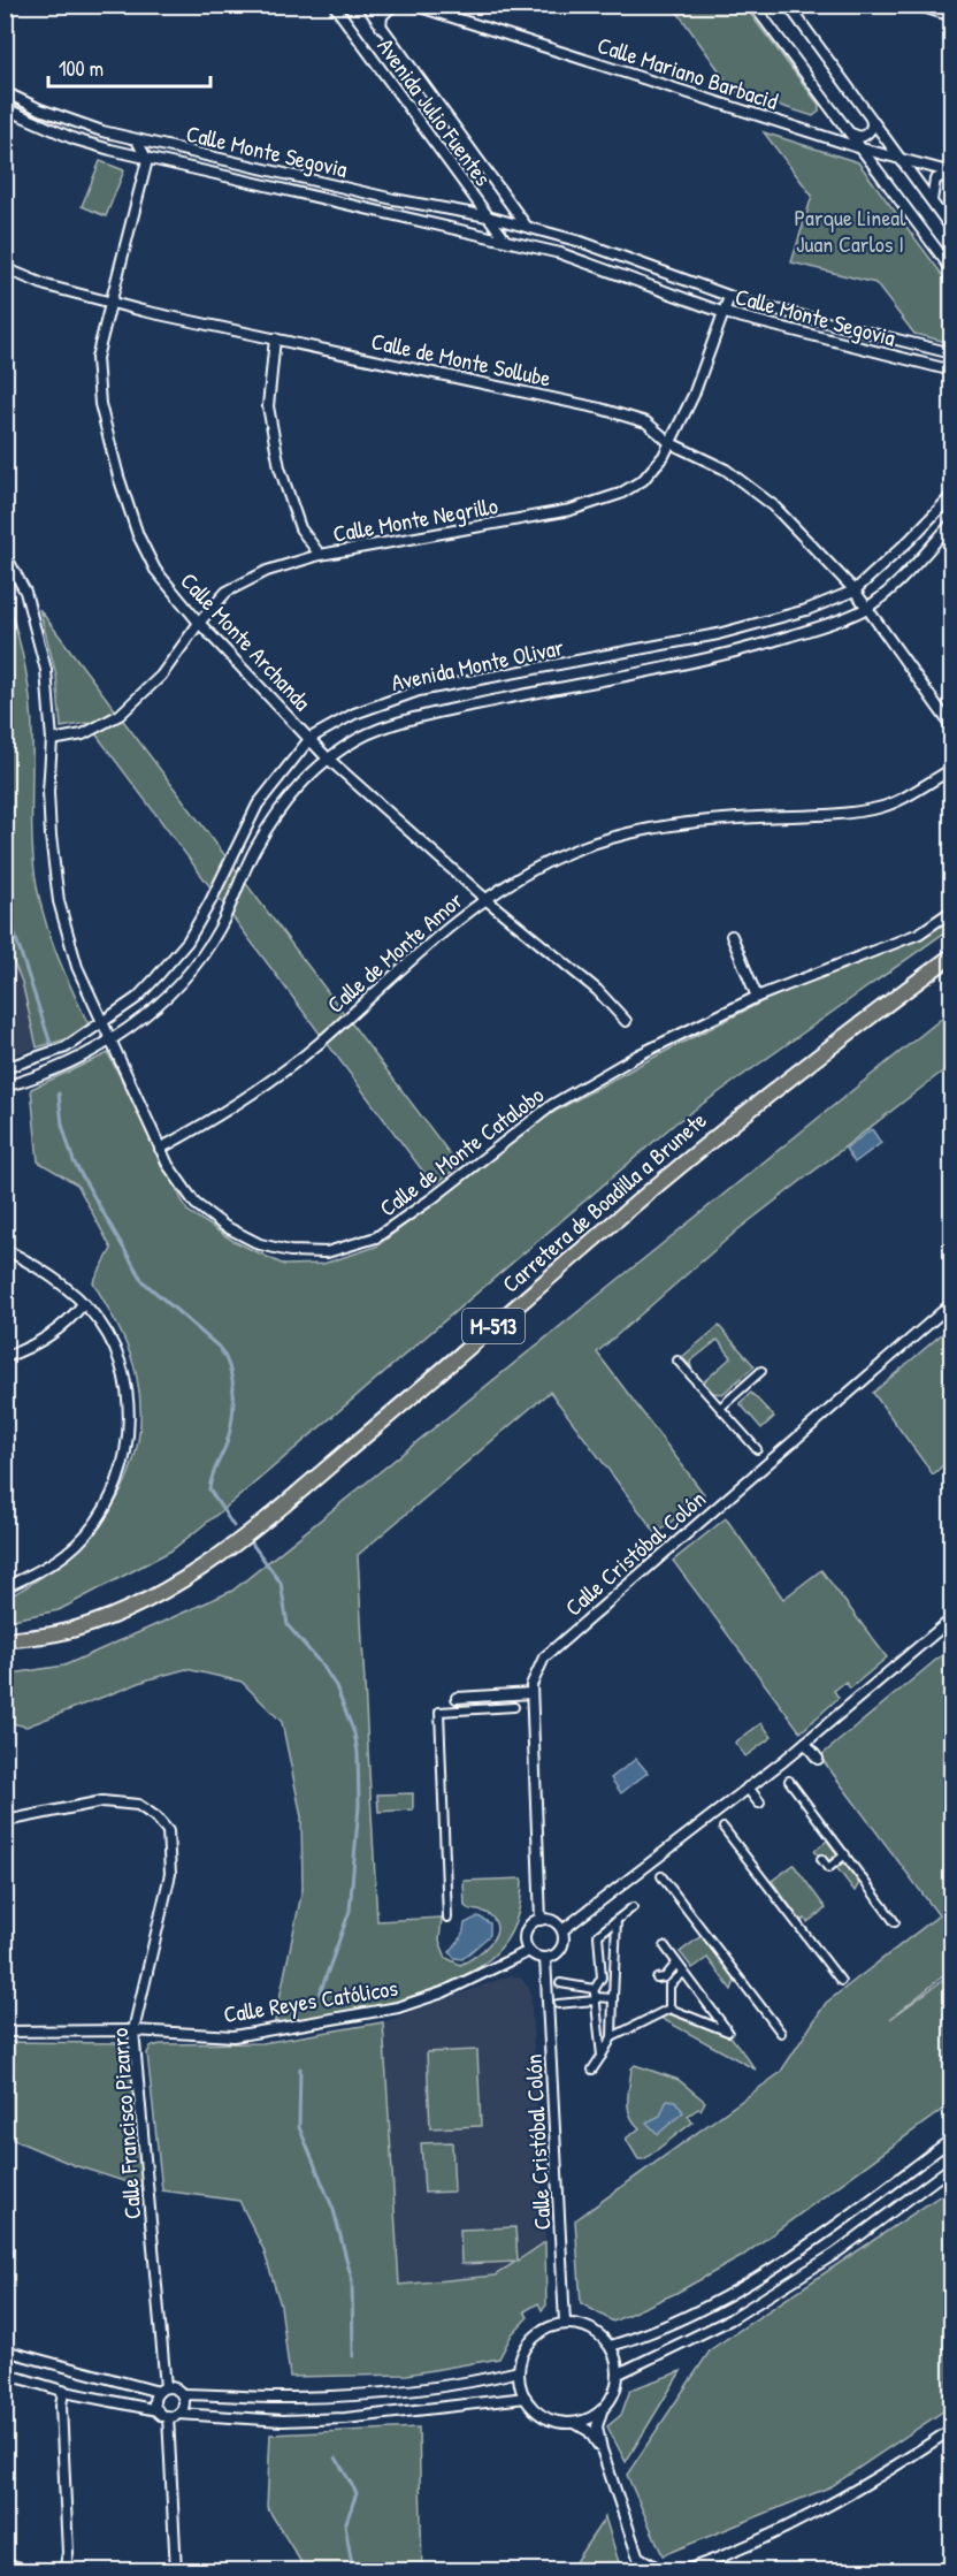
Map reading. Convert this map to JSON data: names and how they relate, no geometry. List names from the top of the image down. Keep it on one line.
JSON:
{"streets":{"main road":["Carretera de Boadilla a Brunete","M-513"],"street":["Calle Mariano Barbacid","Avenida Julio Fuentes","Calle Monte Segovia","Calle de Monte Sollube","Calle Monte Negrillo","Calle Monte Archanda","Avenida Monte Olivar","Calle de Monte Amor","Calle de Monte Catalobo","Calle Cristóbal Colón","Calle Reyes Católicos","Calle Francisco Pizarro"]},"crossings":[["Avenida Julio Fuentes","Calle Monte Segovia"],["Calle Monte Segovia","Calle Monte Negrillo"],["Calle Monte Segovia","Calle Monte Archanda"],["Calle de Monte Sollube","Calle Monte Negrillo"],["Calle de Monte Sollube","Calle Monte Archanda"],["Calle de Monte Sollube","Avenida Monte Olivar"],["Calle Monte Negrillo","Calle Monte Archanda"],["Calle Monte Negrillo","Calle de Monte Catalobo"],["Calle Monte Archanda","Avenida Monte Olivar"],["Calle Monte Archanda","Calle de Monte Amor"],["Avenida Monte Olivar","Calle de Monte Catalobo"],["Calle de Monte Amor","Calle de Monte Catalobo"],["Calle Cristóbal Colón","Calle Reyes Católicos"],["Calle Reyes Católicos","Calle Francisco Pizarro"]],"parks":["Parque Lineal Juan Carlos I"],"scale_bar":"100 m"}
